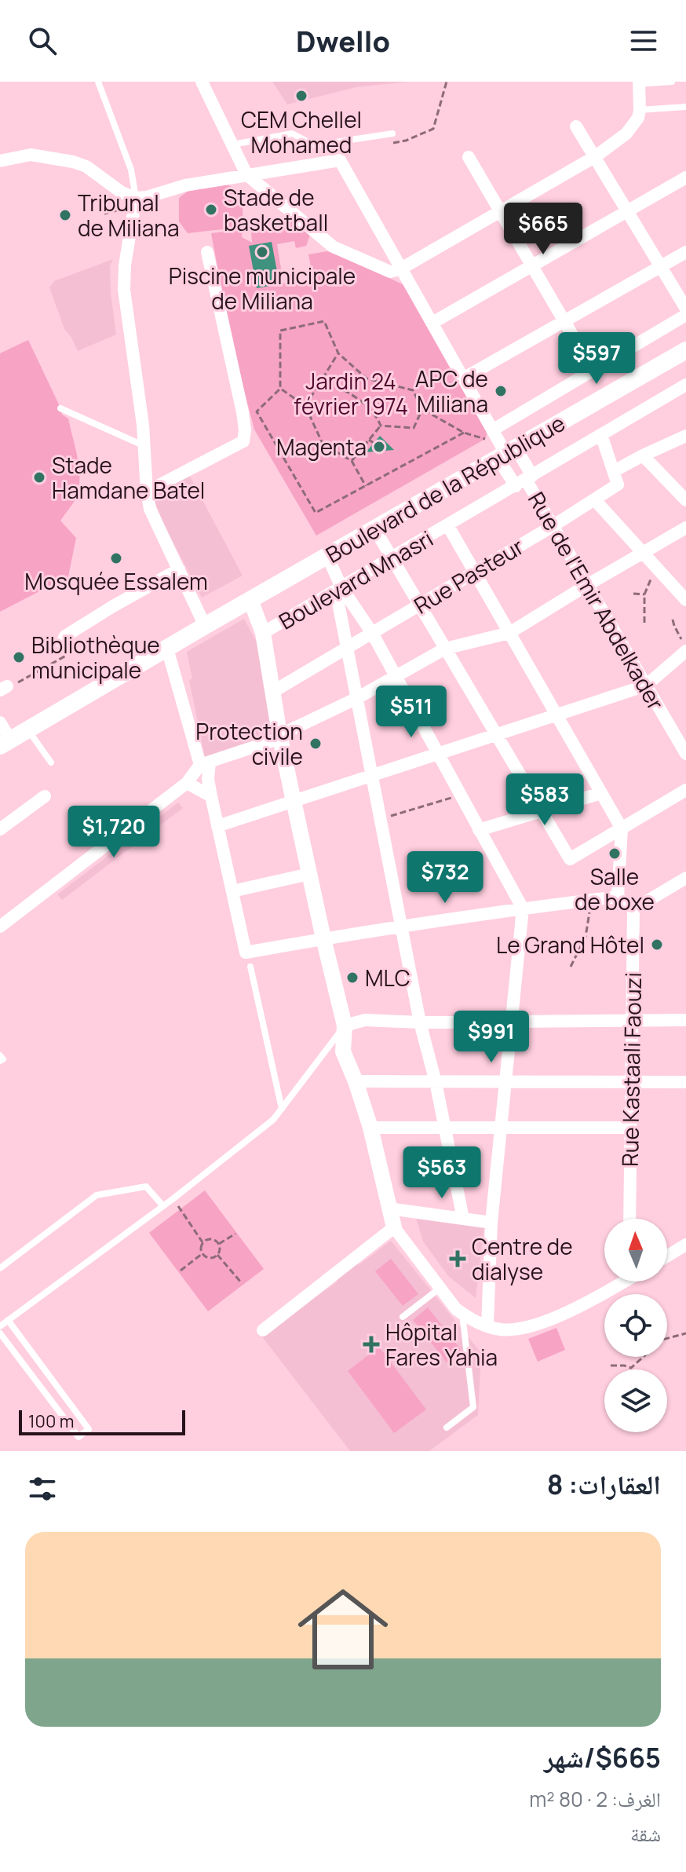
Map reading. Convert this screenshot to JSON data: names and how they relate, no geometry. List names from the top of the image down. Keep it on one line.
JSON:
{"streets":{"main road":["Boulevard de la République"],"street":["Rue Pasteur","Boulevard Mnasri","Rue de l'Emir Abdelkader","Rue Kastaali Faouzi"]},"crossings":[["Rue Pasteur","Rue de l'Emir Abdelkader"],["Boulevard Mnasri","Rue de l'Emir Abdelkader"]],"parks":["Jardin 24 février 1974"],"places":{"other":["CEM Chellel Mohamed","Stade de basketball","Tribunal de Miliana","Piscine municipale de Miliana","APC de Miliana","Magenta","Stade Hamdane Batel","Mosquée Essalem","Bibliothèque municipale","Protection civile","Salle de boxe","Le Grand Hôtel","MLC"],"health":["Centre de dialyse","Hôpital Fares Yahia"]},"scale_bar":"100 m","north":"top","page":{"header":"Dwello","price":["$665","$597","$511","$583","$1,720","$732","$991","$563"],"scale":"100 m","heading":"العقارات: 8","list":[{"name":"$665/شهر","note":"الغرف: 2 · 80 m² · شقة"}]}}
